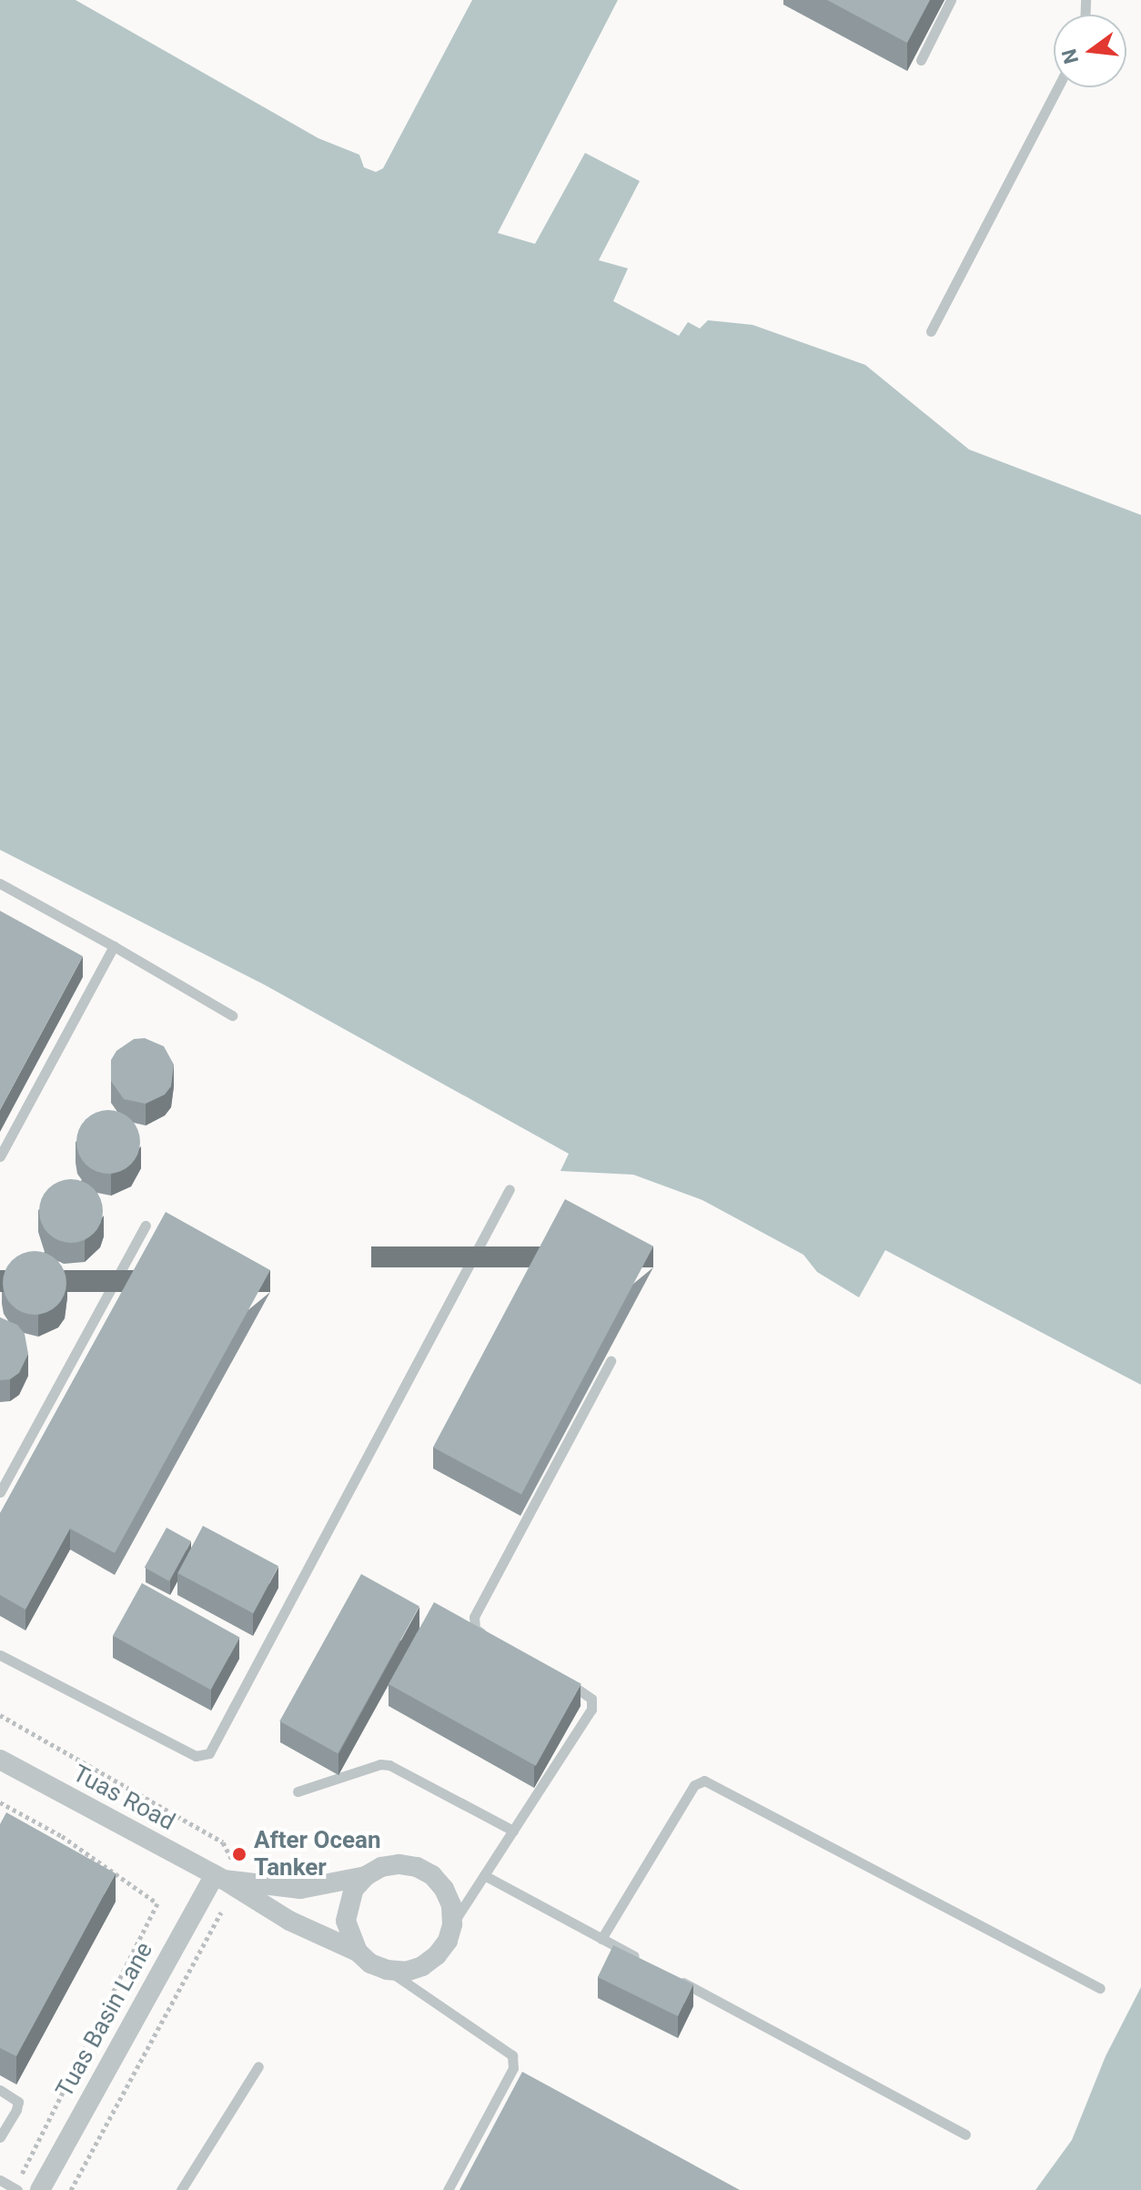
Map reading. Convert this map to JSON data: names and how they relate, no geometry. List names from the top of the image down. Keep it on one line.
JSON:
{"streets":{"street":["Tuas Road","Tuas Basin Lane"]},"crossings":[["Tuas Road","Tuas Basin Lane"]],"places":["After Ocean Tanker"],"north":"left"}
